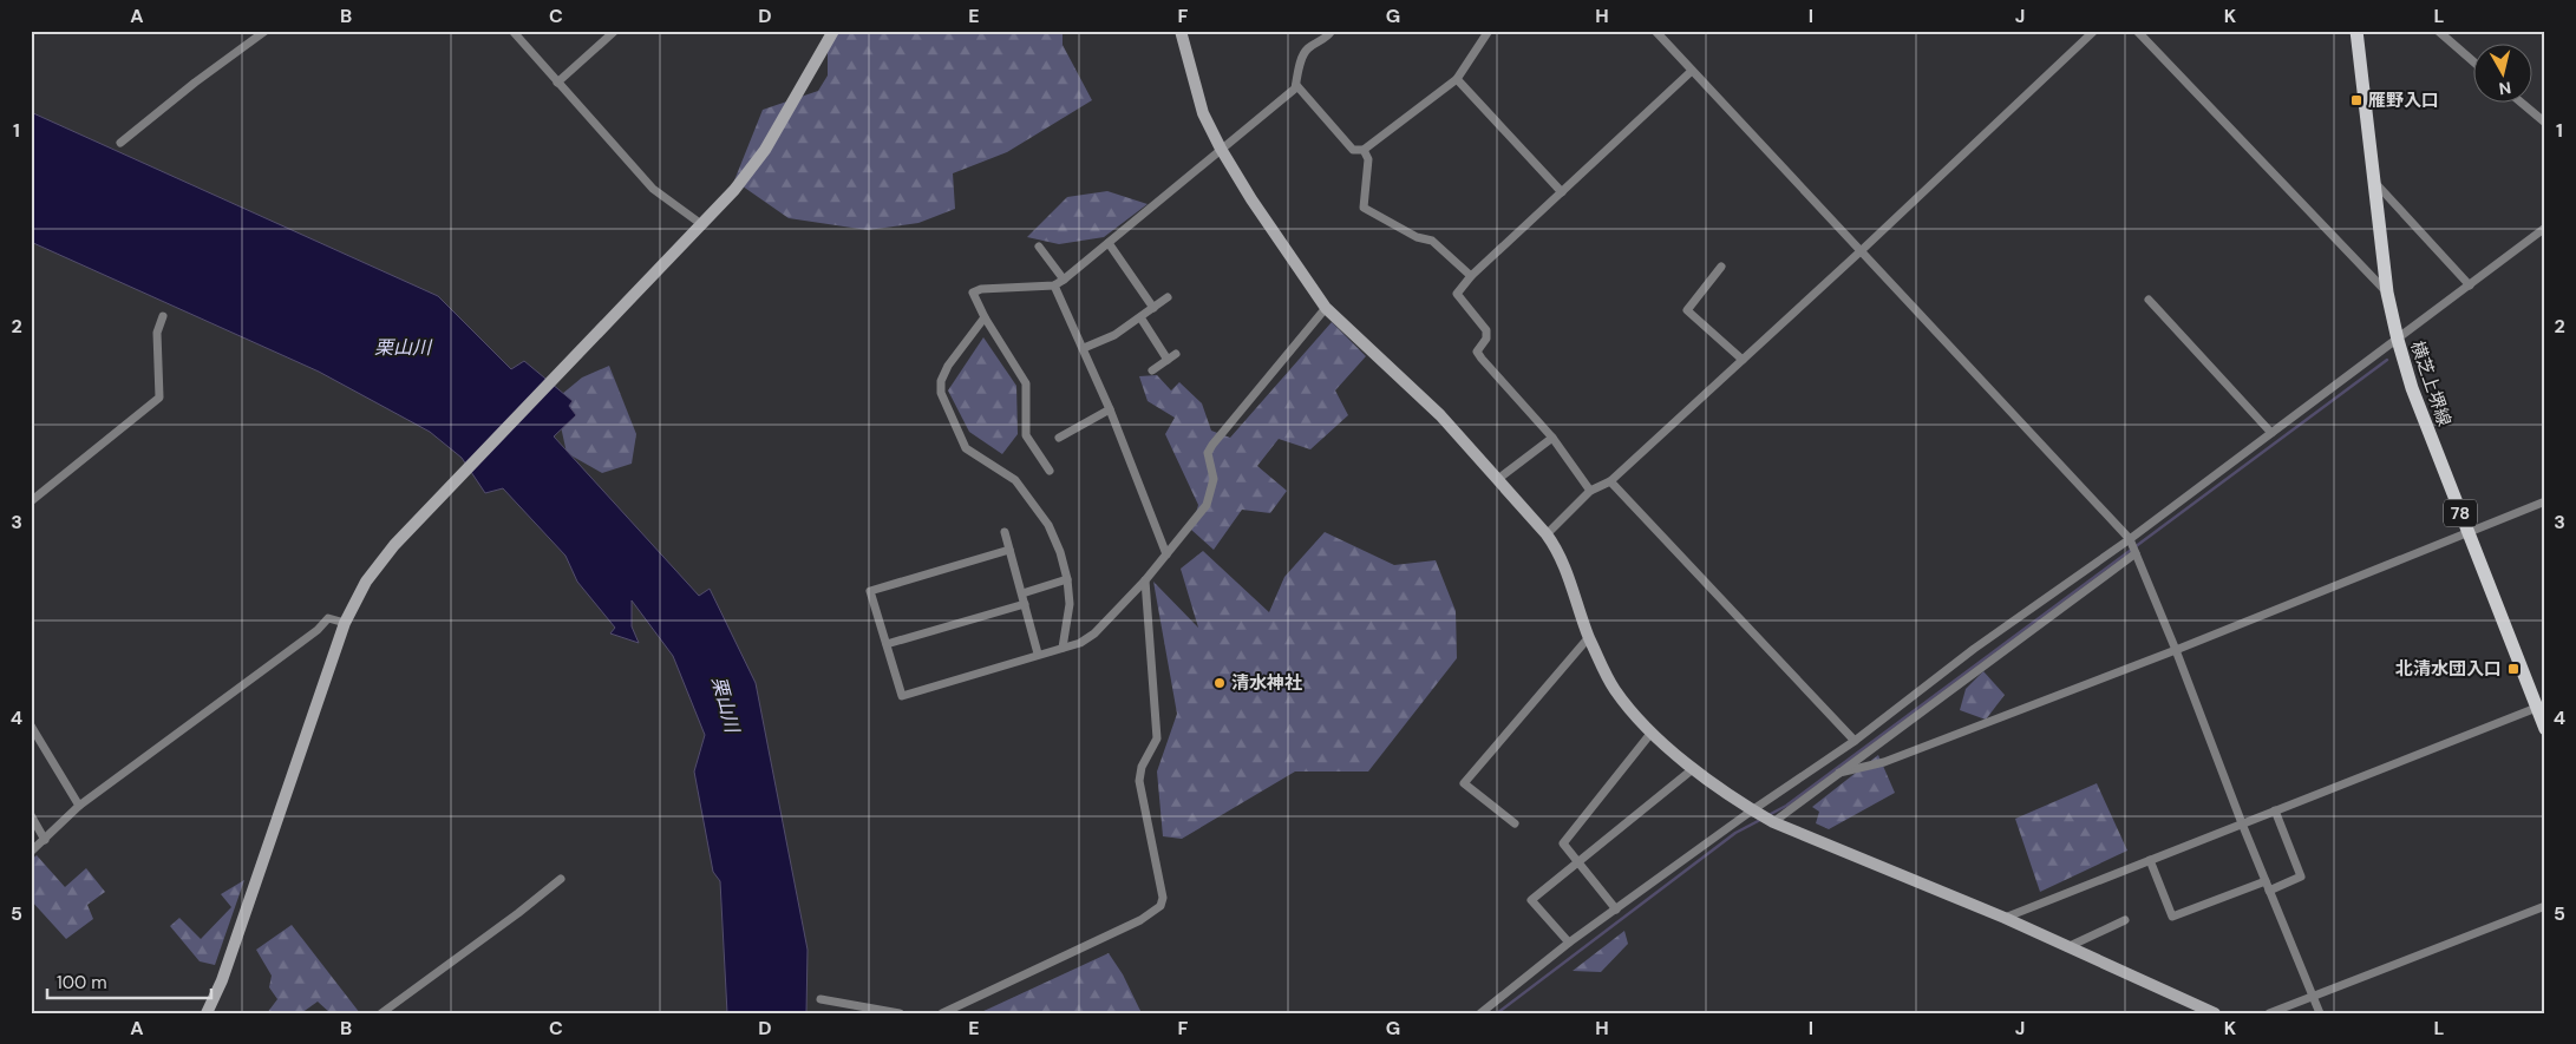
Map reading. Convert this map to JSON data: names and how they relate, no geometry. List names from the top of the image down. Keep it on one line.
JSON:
{"streets":{"main road":["横芝上堺線","78"]},"water":["栗山川"],"places":{"transit":["雁野入口","北清水団入口"],"other":["清水神社"]},"scale_bar":"100 m","north":"bottom","grid":{"columns":["A","B","C","D","E","F","G","H","I","J","K","L"],"rows":["1","2","3","4","5"]}}
